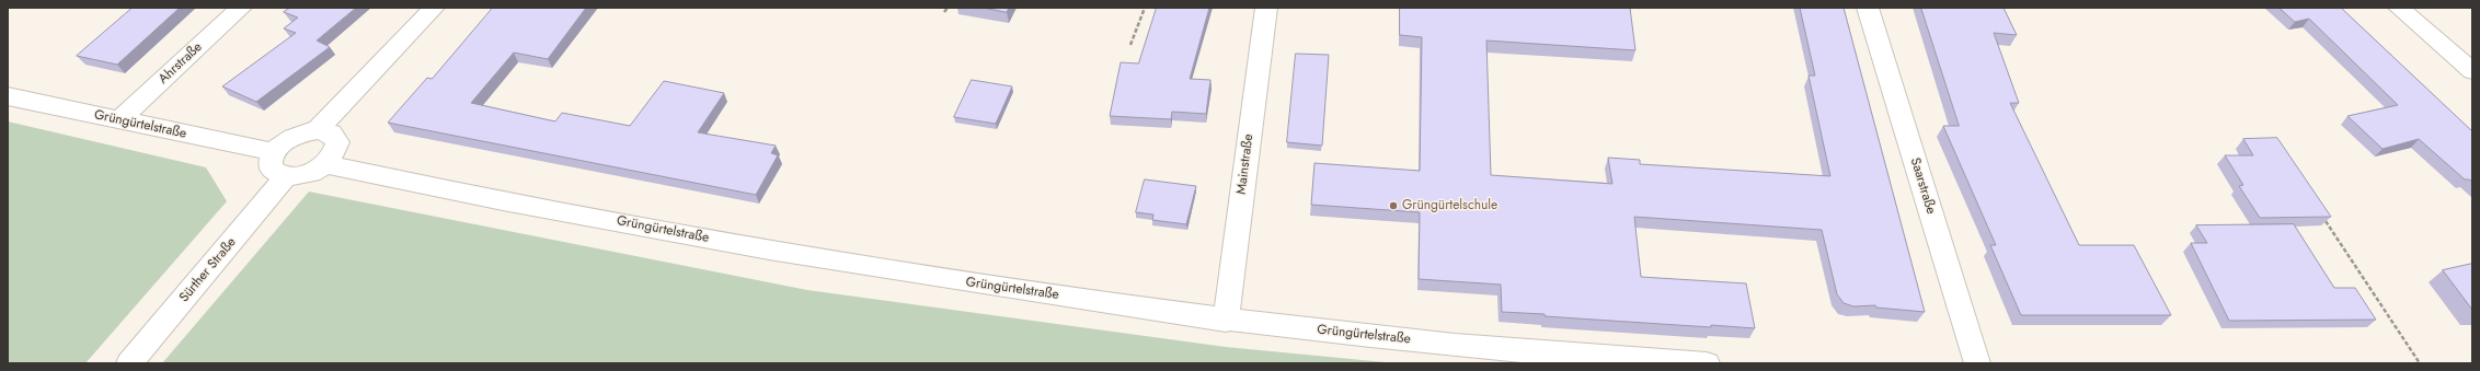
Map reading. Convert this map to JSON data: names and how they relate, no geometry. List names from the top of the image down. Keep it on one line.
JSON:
{"streets":{"street":["Ahrstraße","Grüngürtelstraße","Mainstraße","Saarstraße","Sürther Straße"]},"crossings":[["Ahrstraße","Grüngürtelstraße"],["Grüngürtelstraße","Mainstraße"]],"places":["Grüngürtelschule"]}
